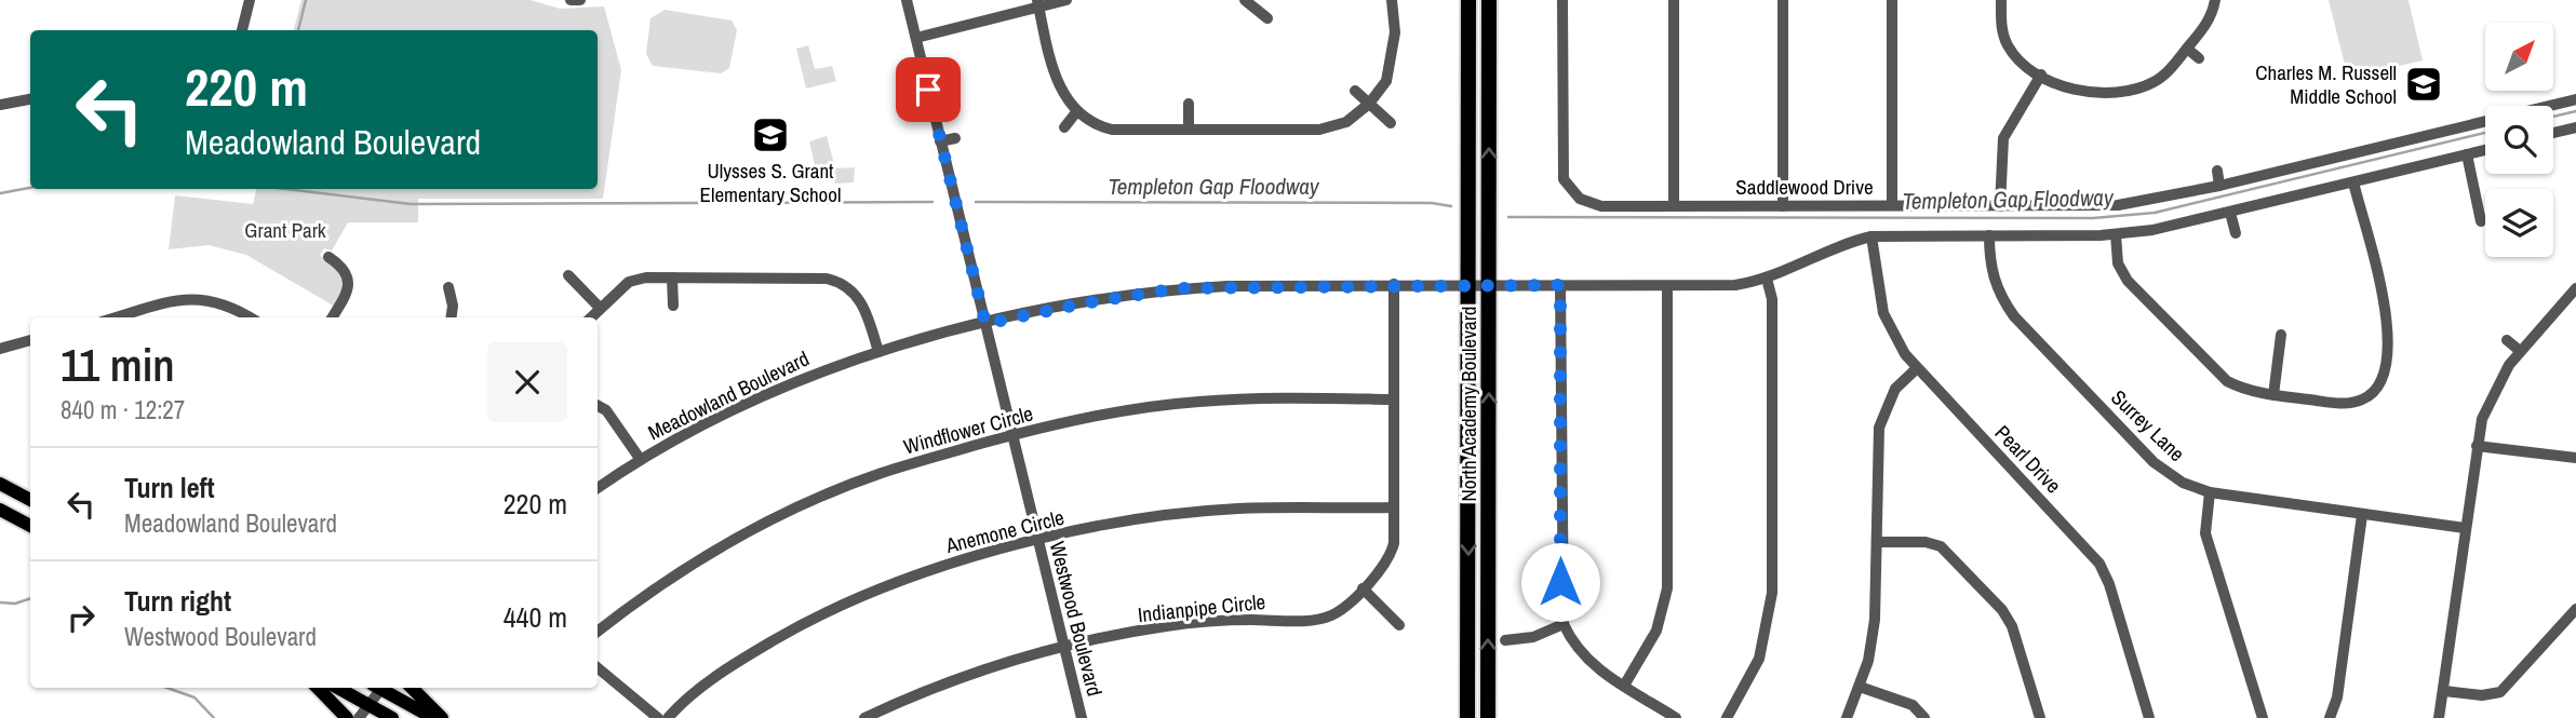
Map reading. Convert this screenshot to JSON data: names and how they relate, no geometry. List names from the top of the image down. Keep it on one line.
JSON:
{"streets":{"highway":["North Academy Boulevard"],"street":["Saddlewood Drive","Meadowland Boulevard","Surrey Lane","Windflower Circle","Pearl Drive","Anemone Circle","Indianpipe Circle","Westwood Boulevard"]},"crossings":[["Meadowland Boulevard","North Academy Boulevard"],["Meadowland Boulevard","Surrey Lane"],["Meadowland Boulevard","Pearl Drive"],["Meadowland Boulevard","Indianpipe Circle"],["Meadowland Boulevard","Westwood Boulevard"],["Windflower Circle","Indianpipe Circle"],["Windflower Circle","Westwood Boulevard"],["Anemone Circle","Indianpipe Circle"],["Anemone Circle","Westwood Boulevard"],["Indianpipe Circle","Westwood Boulevard"]],"water":["Templeton Gap Floodway"],"parks":["Grant Park"],"places":{"school or university":["Charles M. Russell Middle School","Ulysses S. Grant Elementary School"]},"north":"top right","page":{"turn":["220 m","Meadowland Boulevard"],"heading":["11 min","840 m · 12:27"],"list":[{"name":"Turn left","note":"Meadowland Boulevard","value":"220 m"},{"name":"Turn right","note":"Westwood Boulevard","value":"440 m"}]}}
